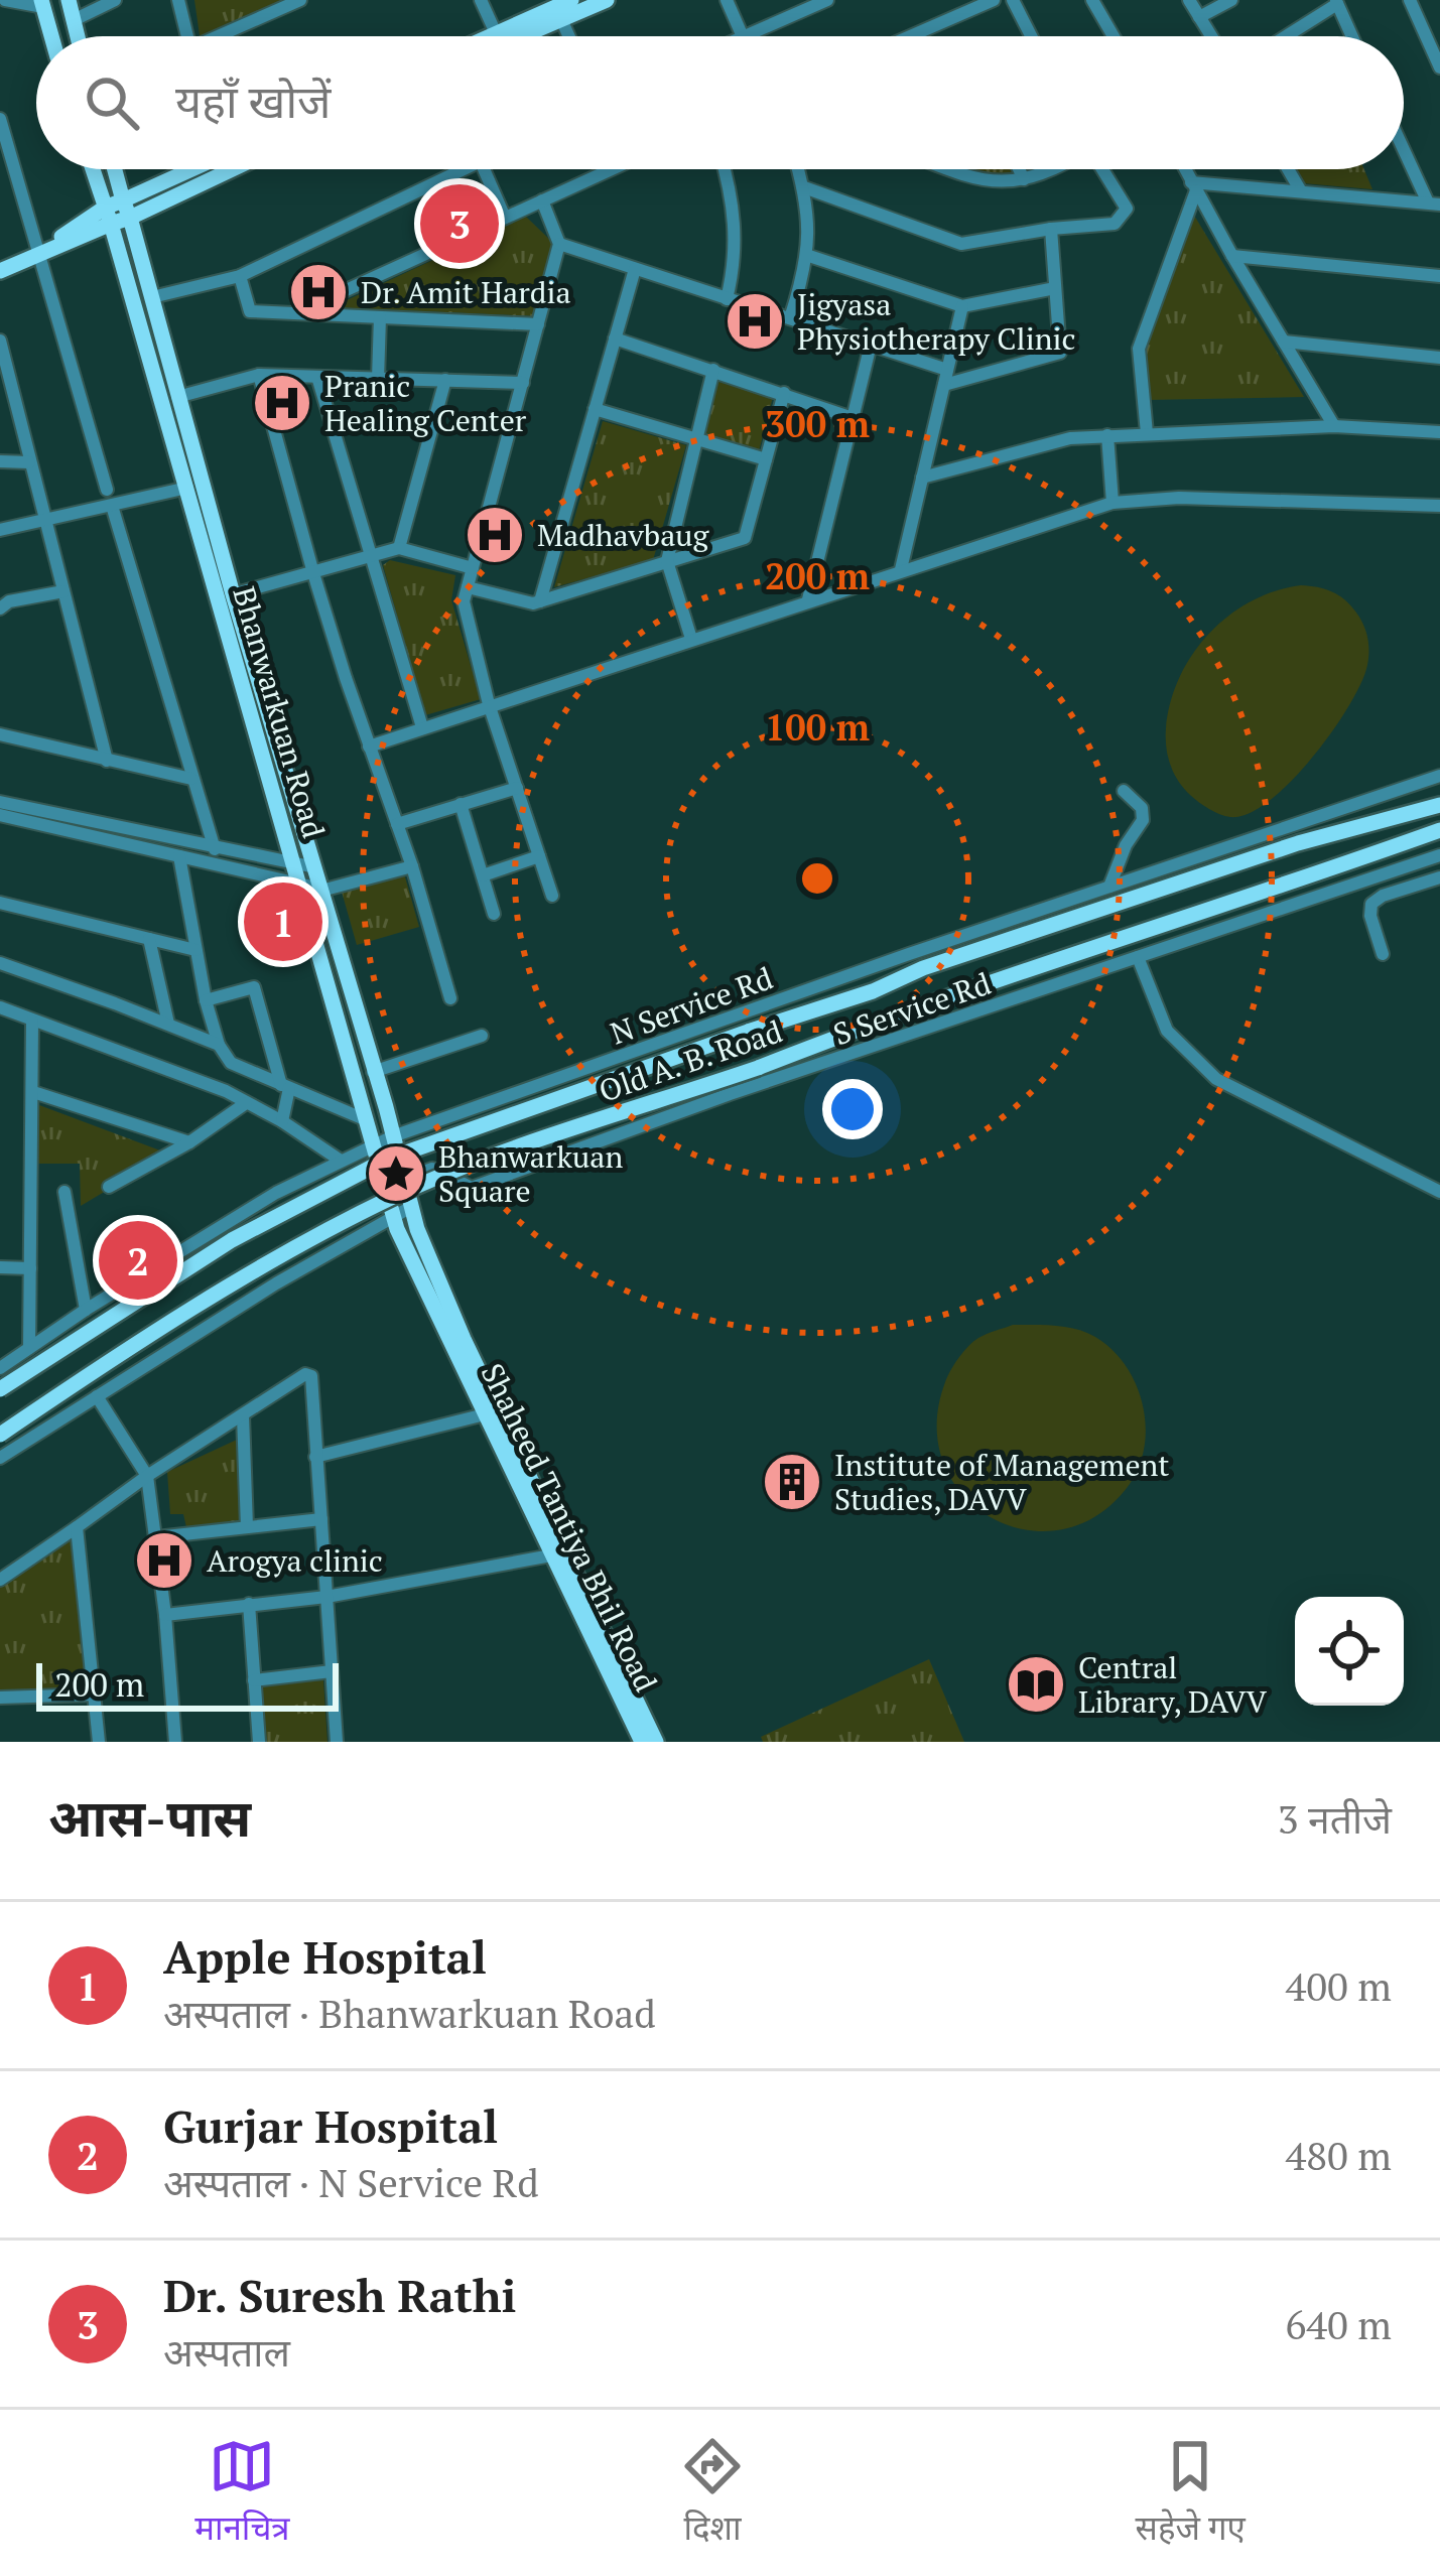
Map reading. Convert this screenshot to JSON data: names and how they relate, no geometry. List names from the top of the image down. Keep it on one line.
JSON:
{"streets":{"main road":["Bhanwarkuan Road","Old A. B. Road","Shaheed Tantiya Bhil Road"],"street":["N Service Rd","S Service Rd"]},"crossings":[["Bhanwarkuan Road","N Service Rd"],["Bhanwarkuan Road","S Service Rd"],["Bhanwarkuan Road","Shaheed Tantiya Bhil Road"]],"places":{"hospital":["Dr. Amit Hardia","Jigyasa Physiotherapy Clinic","Pranic Healing Center","Madhavbaug","Arogya clinic"],"place":["Bhanwarkuan Square"],"building":["Institute of Management Studies, DAVV"],"library":["Central Library, DAVV"]},"scale_bar":"200 m","page":{"search":"यहाँ खोजें","pins":["3","1","2"],"scale":"200 m","heading":["आस-पास","3 नतीजे"],"list":[{"mark":"1","name":"Apple Hospital","note":"अस्पताल · Bhanwarkuan Road","value":"400 m"},{"mark":"2","name":"Gurjar Hospital","note":"अस्पताल · N Service Rd","value":"480 m"},{"mark":"3","name":"Dr. Suresh Rathi","note":"अस्पताल","value":"640 m"}],"nav":["मानचित्र","दिशा","सहेजे गए"]},"rings":["300 m","200 m","100 m"]}
